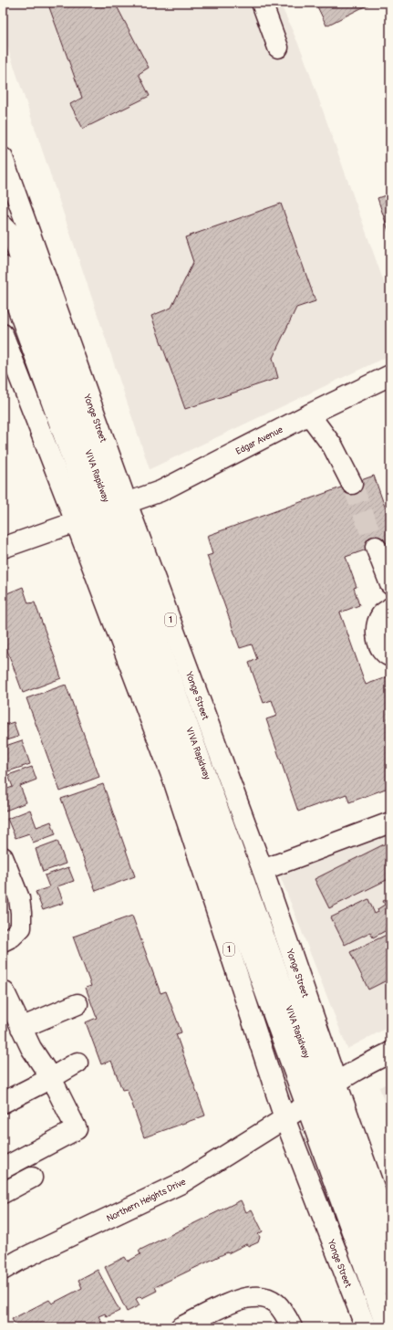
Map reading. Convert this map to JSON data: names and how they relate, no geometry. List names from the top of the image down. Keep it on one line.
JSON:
{"streets":{"main road":["Yonge Street","Edgar Avenue","VIVA Rapidway","1","Northern Heights Drive"]},"crossings":[["Yonge Street","Edgar Avenue"],["Yonge Street","Northern Heights Drive"],["VIVA Rapidway","Northern Heights Drive"]]}
